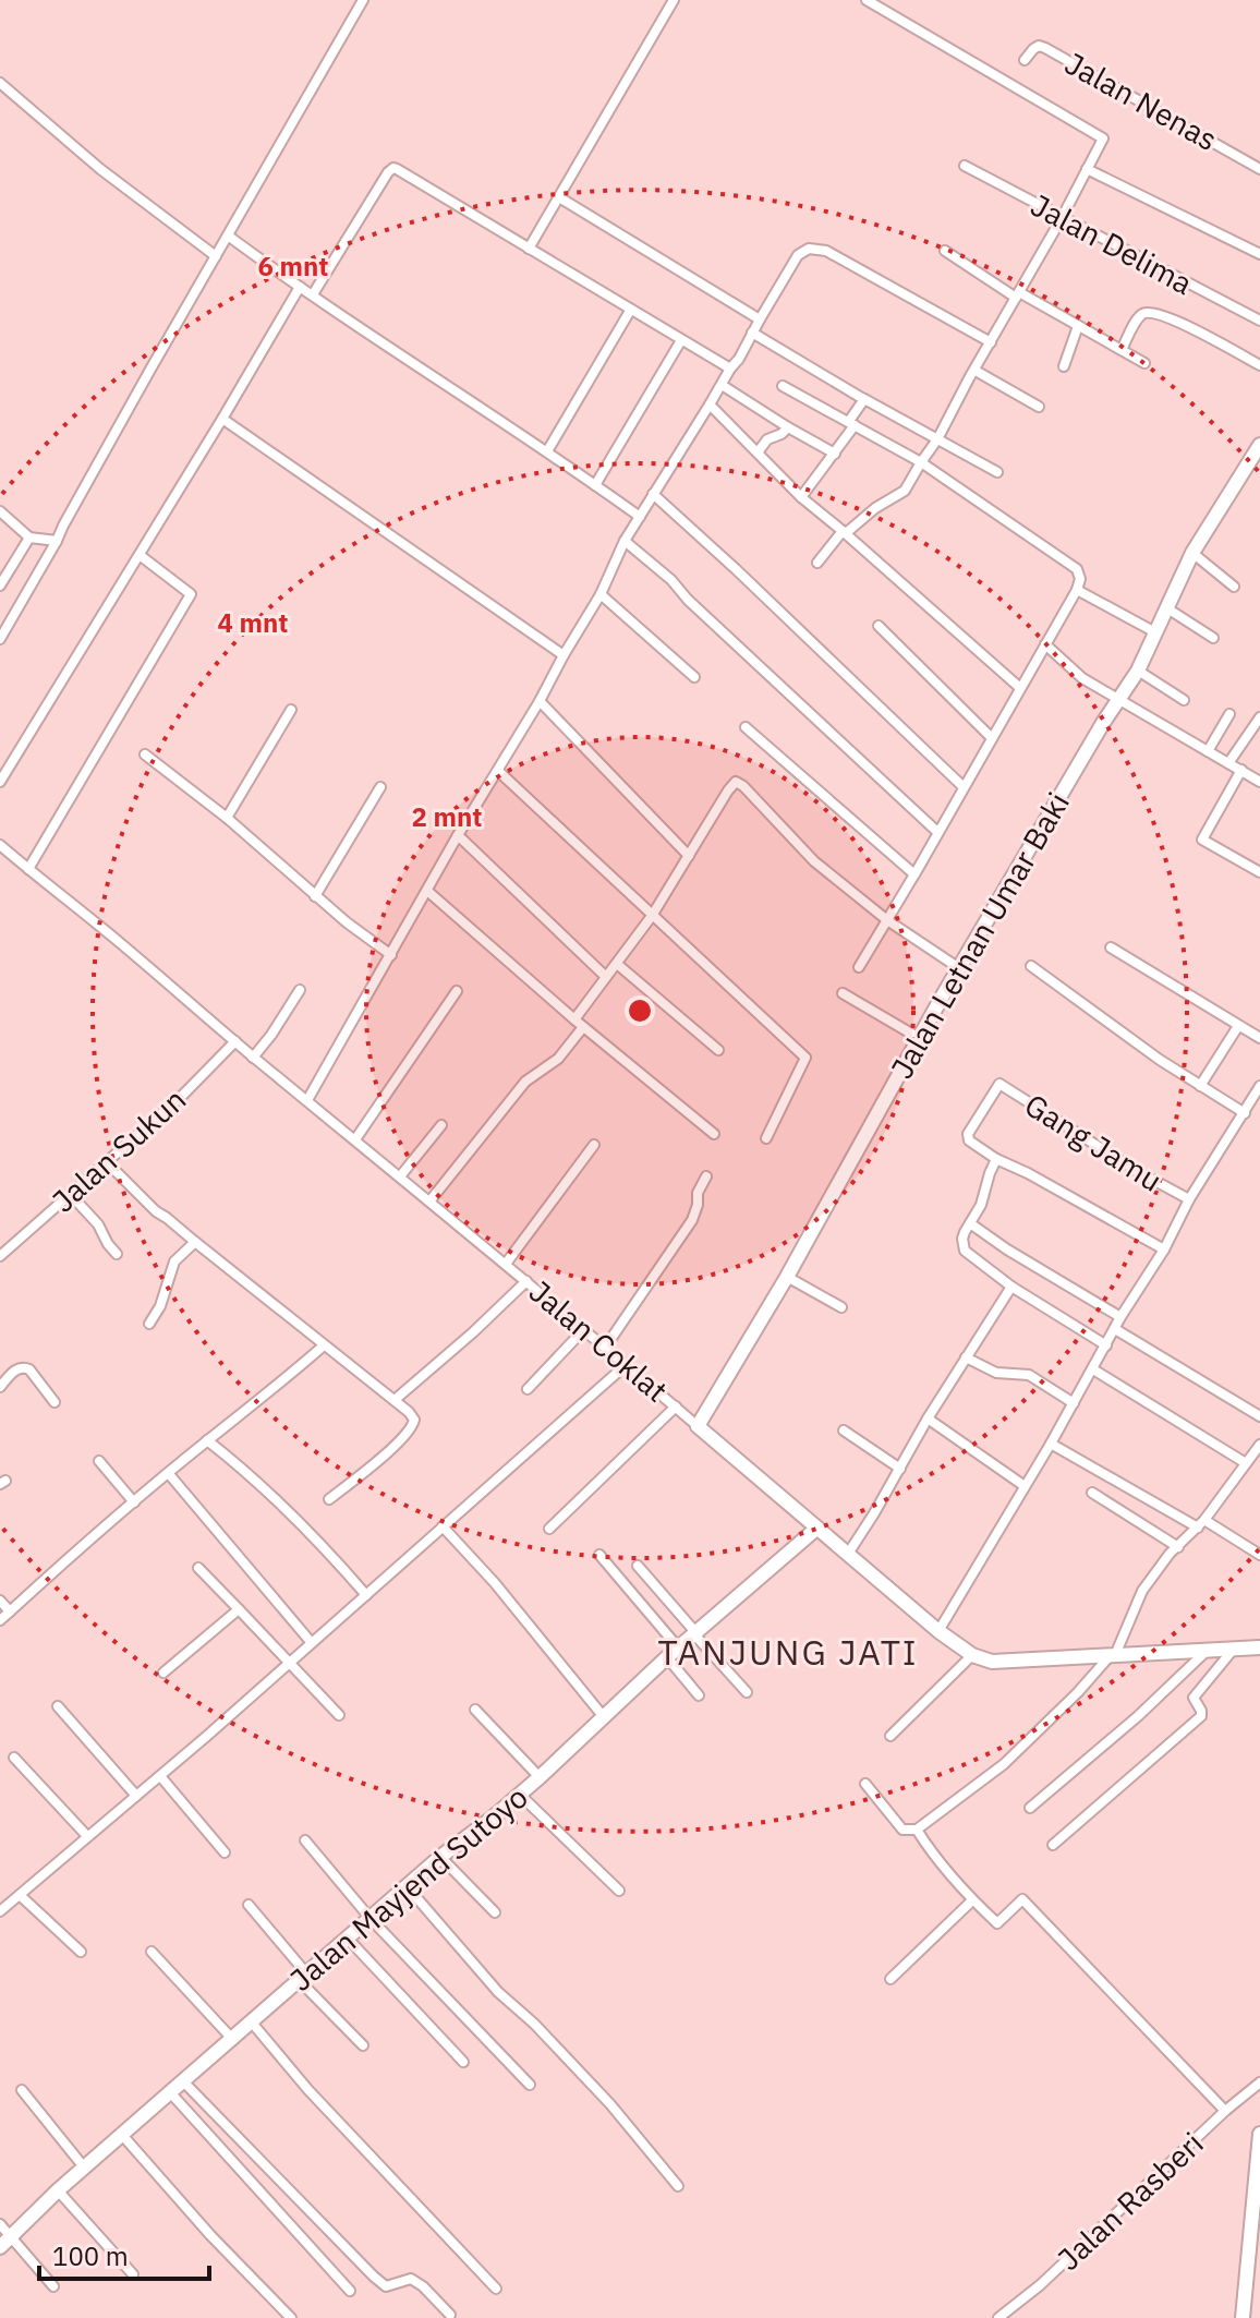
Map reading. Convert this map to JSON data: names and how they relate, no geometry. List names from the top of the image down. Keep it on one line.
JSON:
{"streets":{"street":["Jalan Nenas","Jalan Delima","Jalan Letnan Umar Baki","Gang Jamu","Jalan Sukun","Jalan Coklat","Jalan Mayjend Sutoyo","Jalan Rasberi"]},"crossings":[["Jalan Letnan Umar Baki","Jalan Coklat"],["Jalan Sukun","Jalan Coklat"],["Jalan Coklat","Jalan Mayjend Sutoyo"]],"districts":["TANJUNG JATI"],"scale_bar":"100 m","rings":["6 mnt","4 mnt","2 mnt"]}
